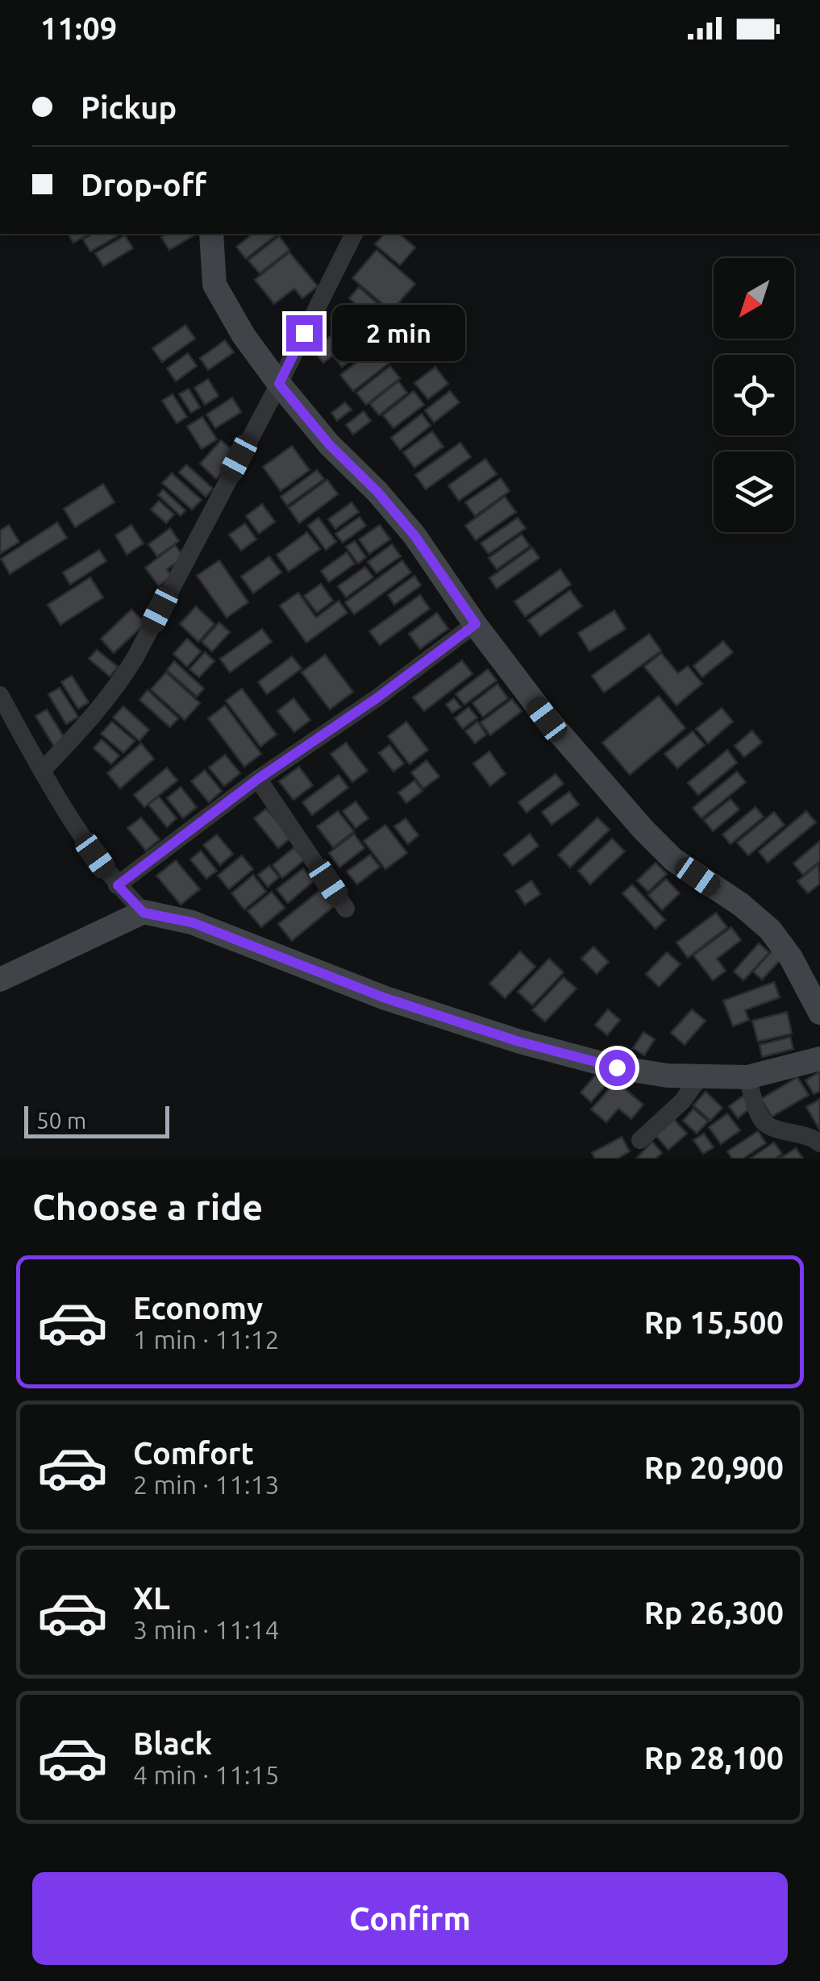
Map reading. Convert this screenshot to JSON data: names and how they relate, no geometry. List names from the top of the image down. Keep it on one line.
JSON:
{"scale_bar":"50 m","north":"bottom left","page":{"status":"11:09","banner":["Pickup","Drop-off"],"bubble":"2 min","scale":"50 m","heading":"Choose a ride","list":[{"name":"Economy","note":"1 min · 11:12","value":"Rp 15,500"},{"name":"Comfort","note":"2 min · 11:13","value":"Rp 20,900"},{"name":"XL","note":"3 min · 11:14","value":"Rp 26,300"},{"name":"Black","note":"4 min · 11:15","value":"Rp 28,100"}],"buttons":"Confirm"}}
